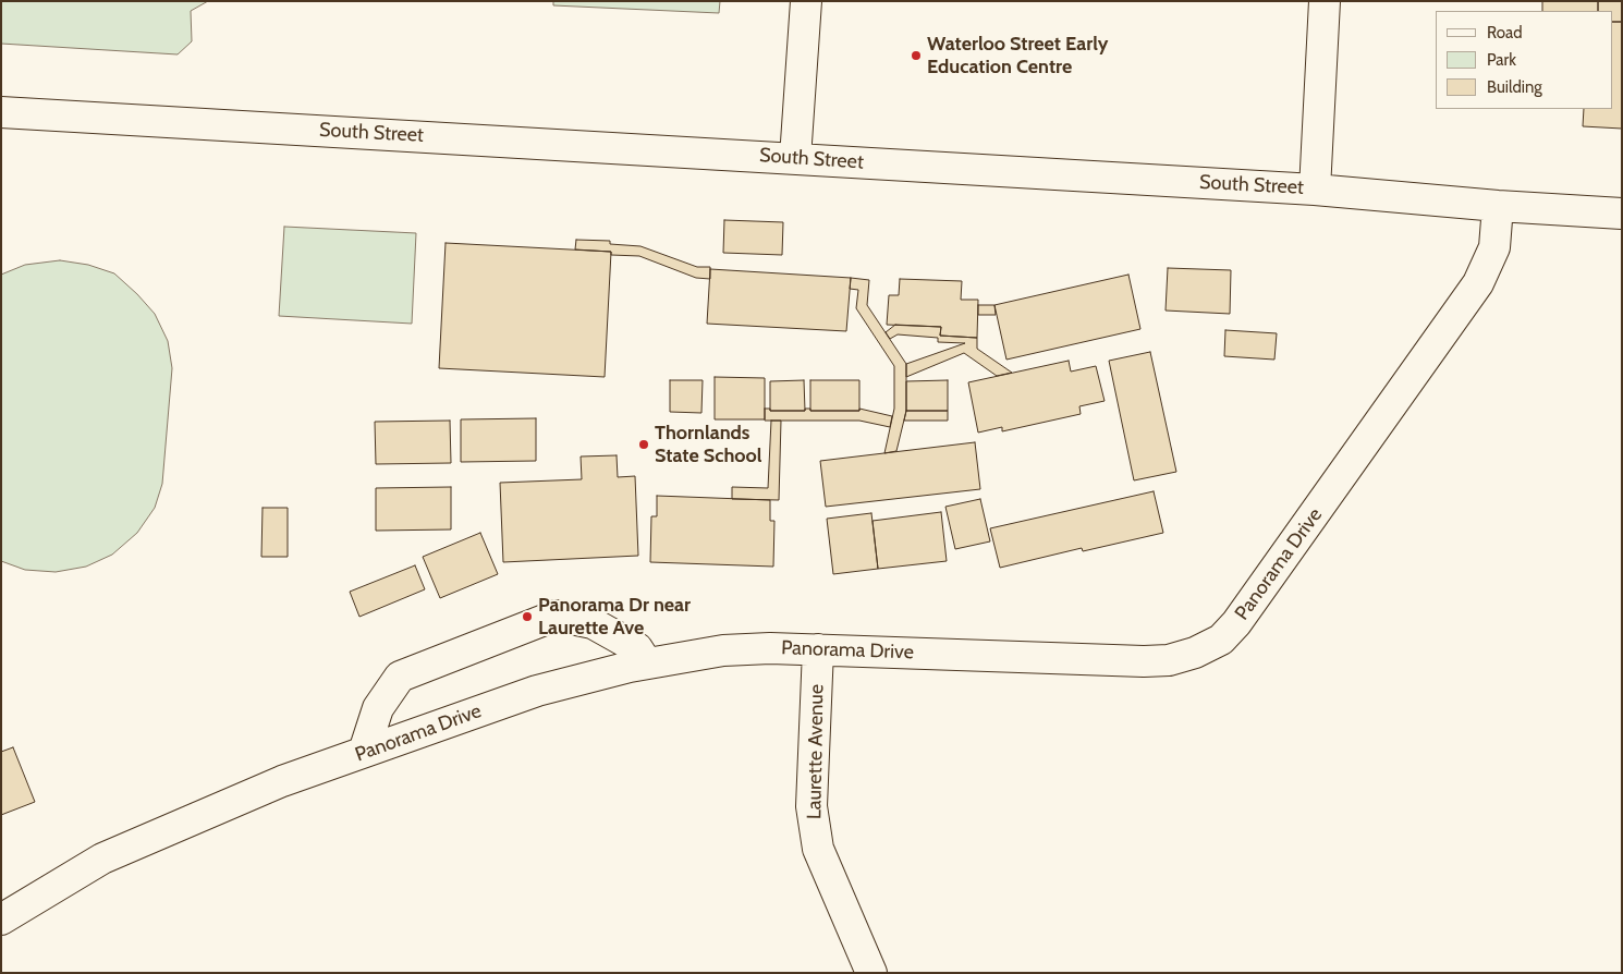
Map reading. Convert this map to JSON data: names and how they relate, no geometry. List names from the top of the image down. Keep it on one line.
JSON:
{"streets":{"street":["South Street","Panorama Drive","Laurette Avenue"]},"crossings":[["South Street","Panorama Drive"],["Panorama Drive","Laurette Avenue"]],"places":["Waterloo Street Early Education Centre","Thornlands State School","Panorama Dr near Laurette Ave"],"legend":["Road","Park","Building"]}
